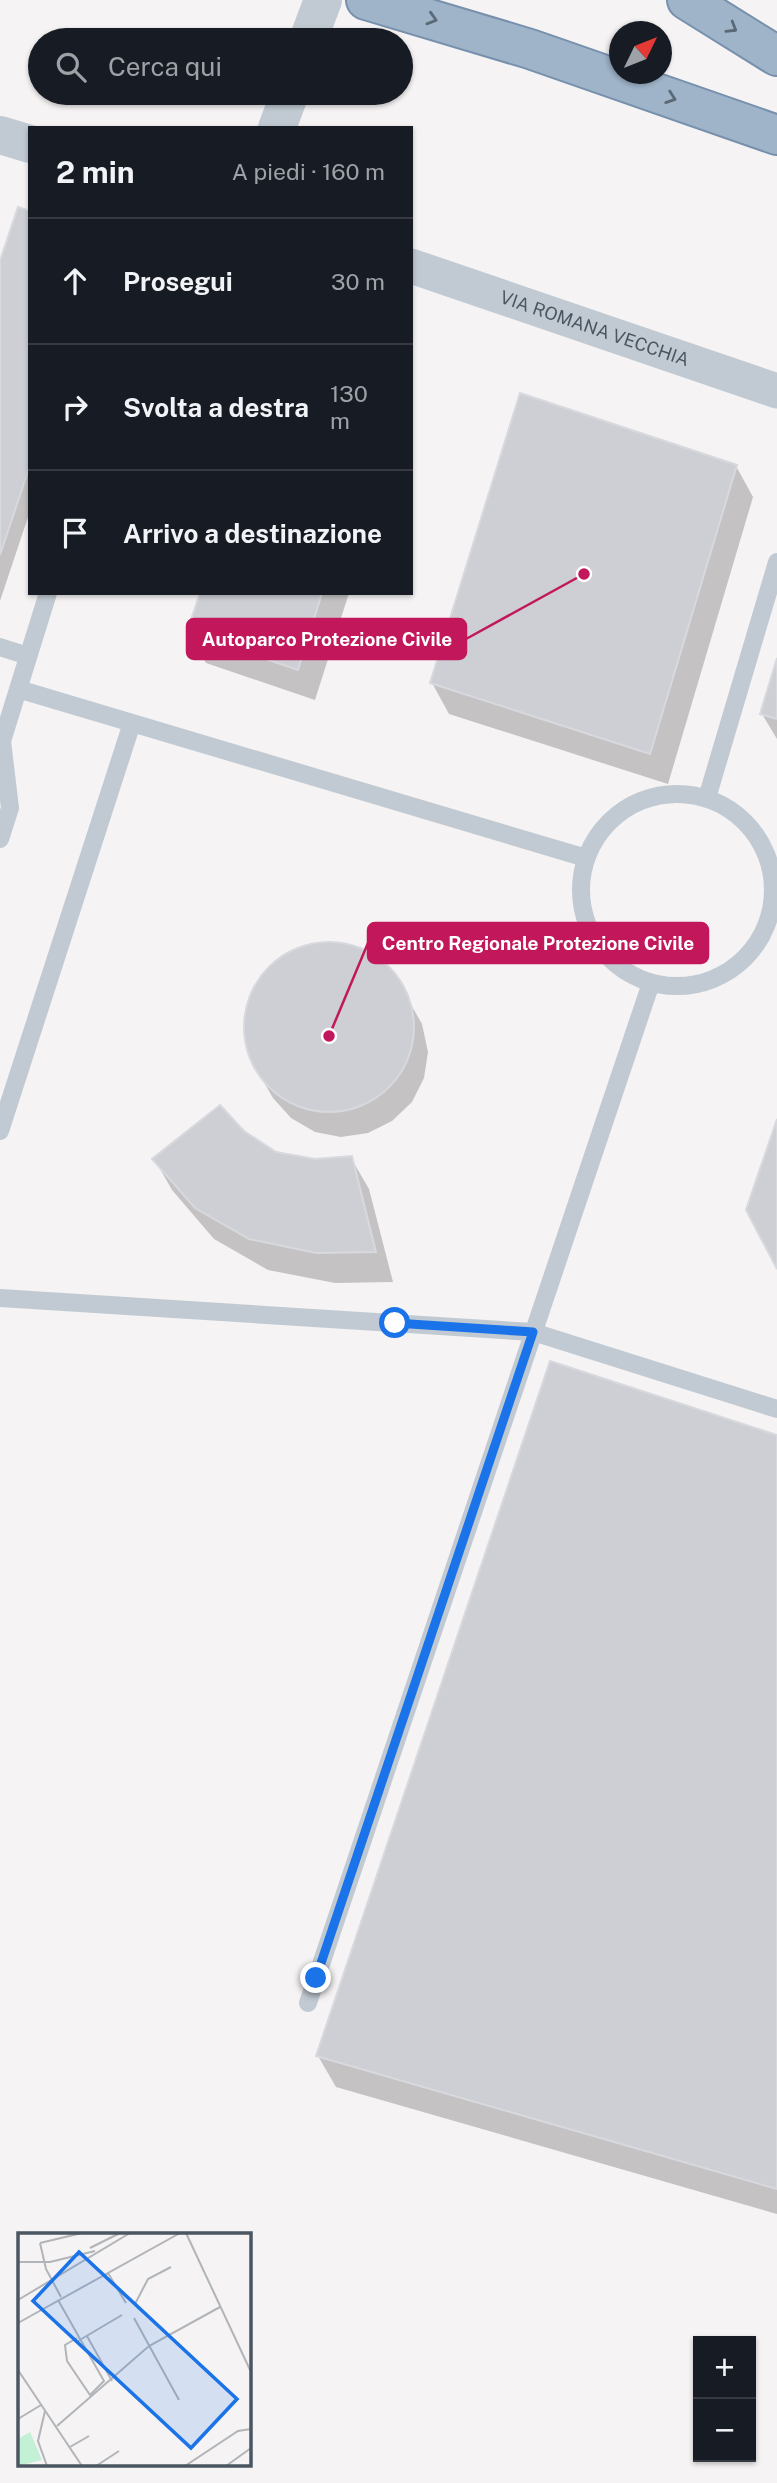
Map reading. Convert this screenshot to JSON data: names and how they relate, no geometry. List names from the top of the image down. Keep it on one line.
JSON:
{"streets":{"street":["VIA ROMANA VECCHIA"]},"places":["Autoparco Protezione Civile","Centro Regionale Protezione Civile"],"north":"top right","page":{"search":"Cerca qui","heading":["2 min","A piedi · 160 m"],"list":[["Prosegui","30 m"],["Svolta a destra","130 m"],"Arrivo a destinazione"],"map_buttons":["+","−"]}}
